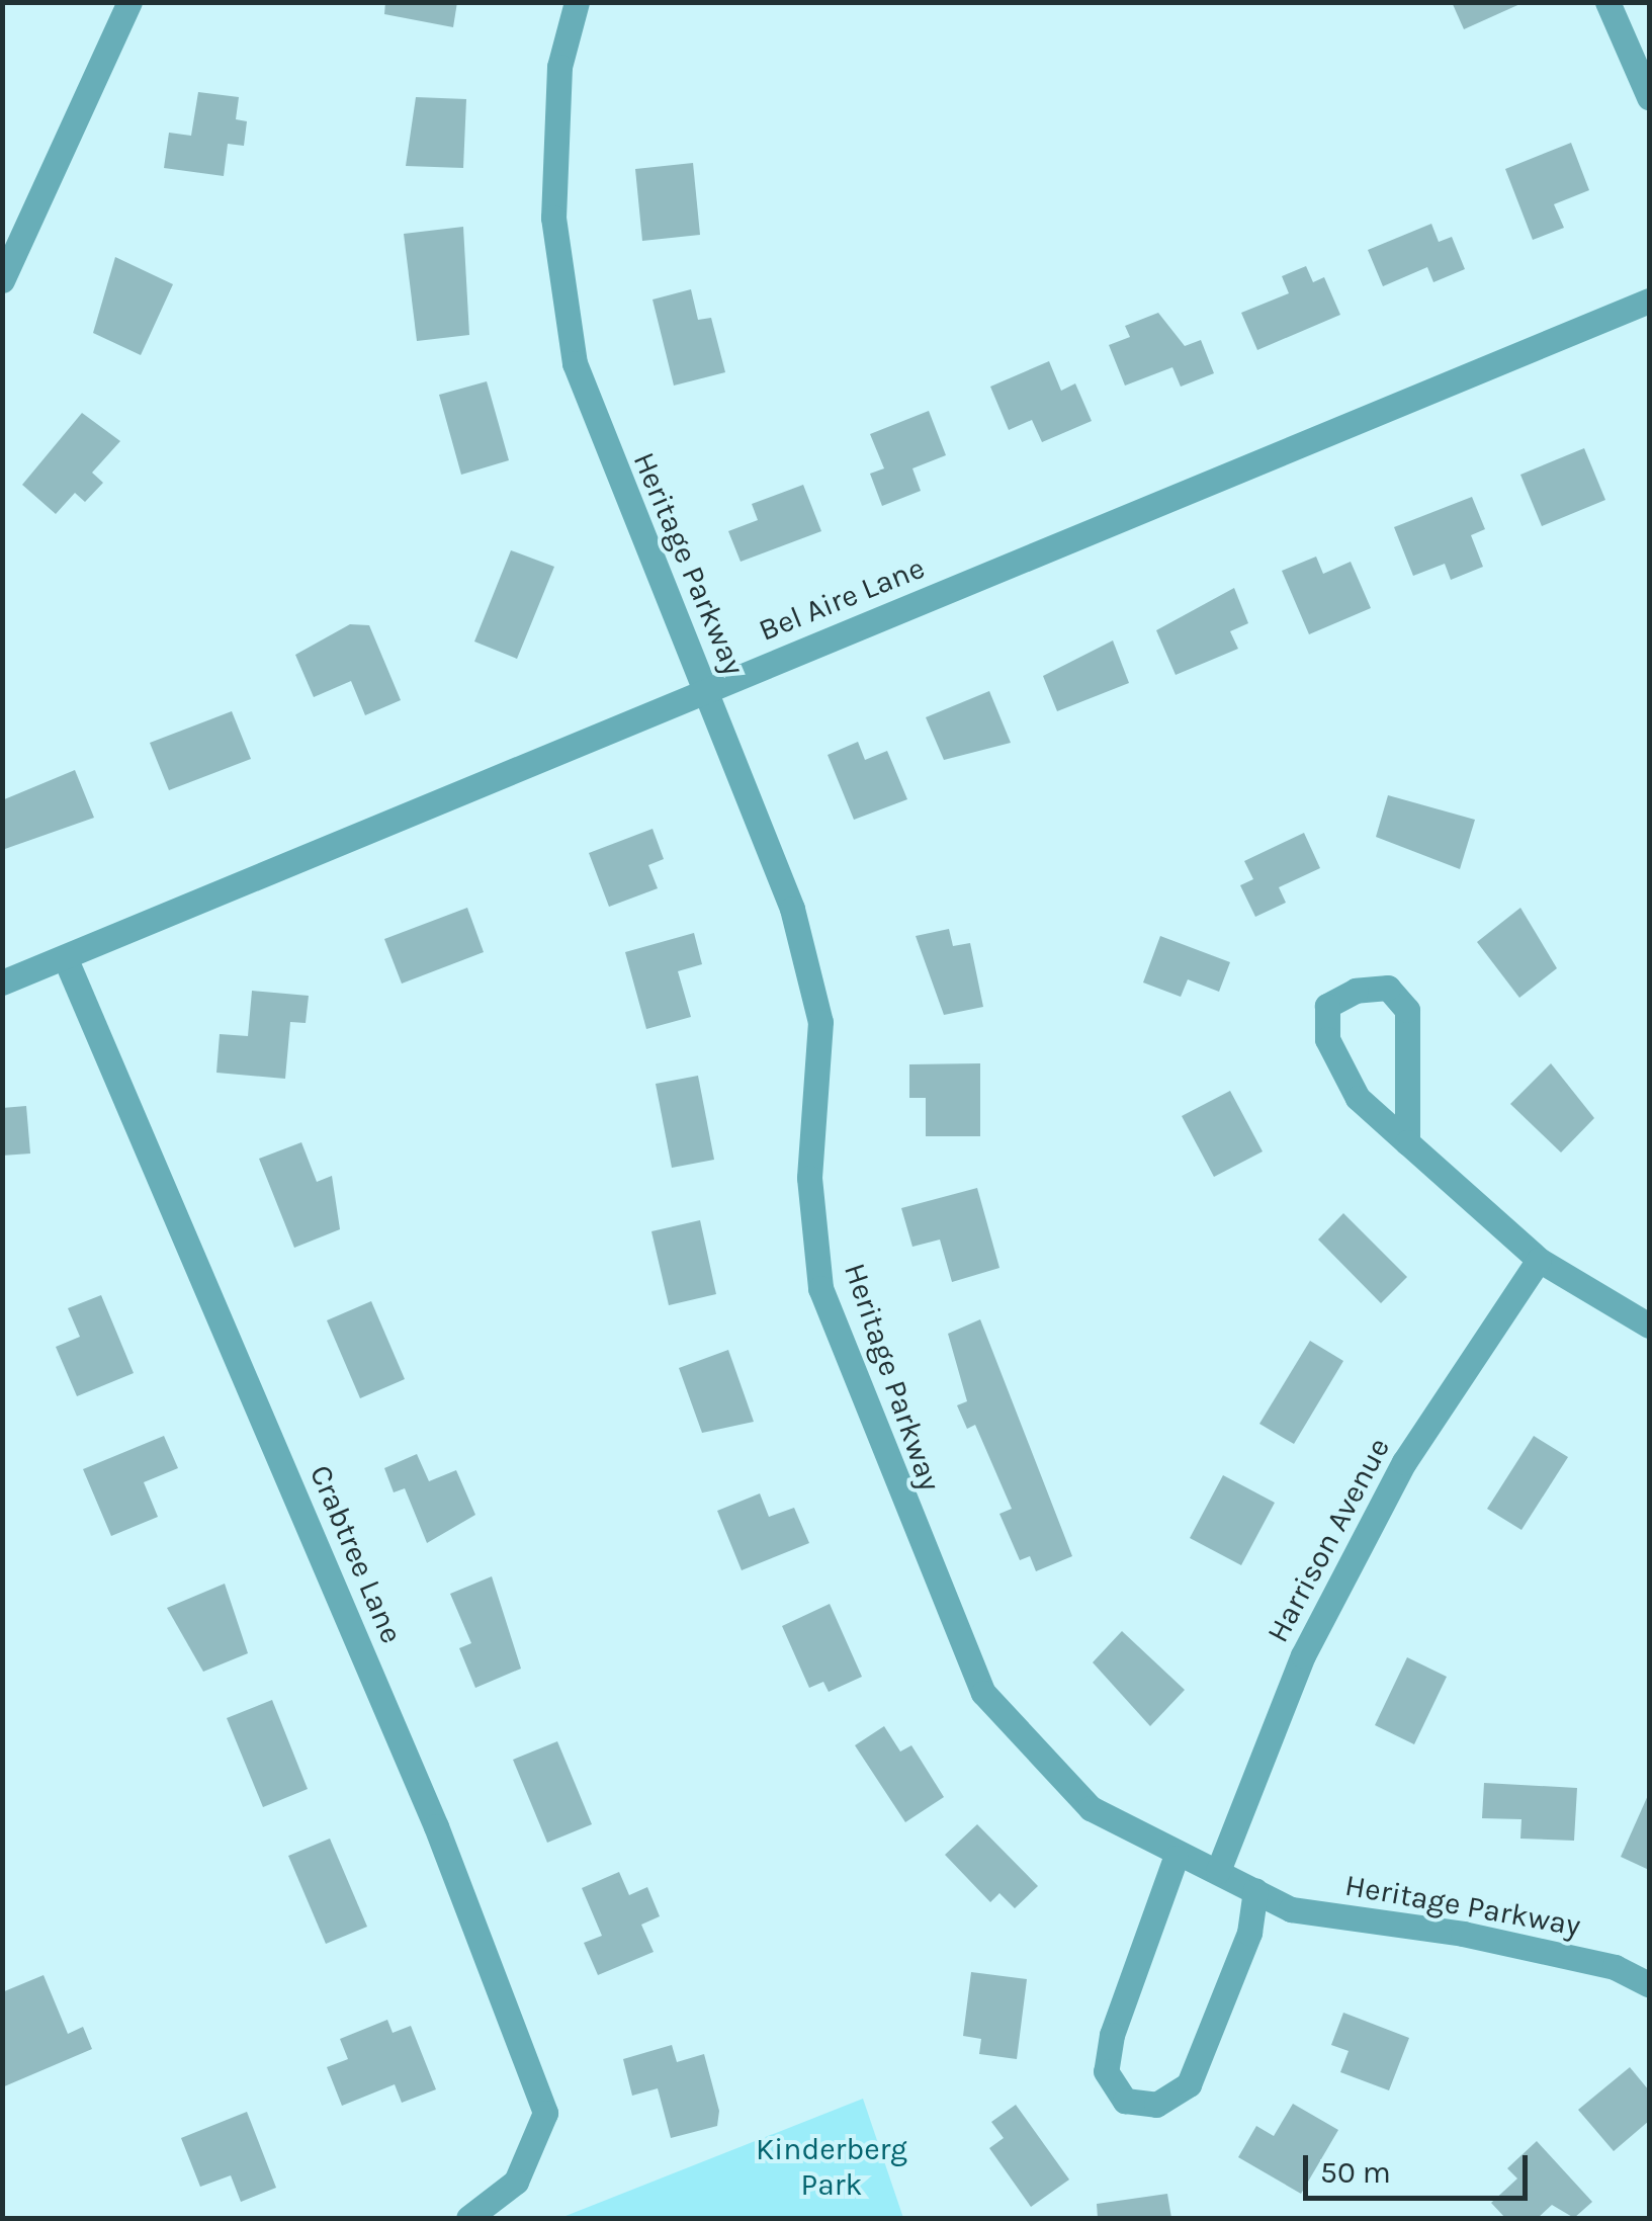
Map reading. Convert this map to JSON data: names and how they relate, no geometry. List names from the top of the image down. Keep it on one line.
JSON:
{"streets":{"street":["Heritage Parkway","Bel Aire Lane","Harrison Avenue","Crabtree Lane"]},"crossings":[["Heritage Parkway","Bel Aire Lane"],["Heritage Parkway","Harrison Avenue"],["Bel Aire Lane","Crabtree Lane"]],"parks":["Kinderberg Park"],"scale_bar":"50 m"}
